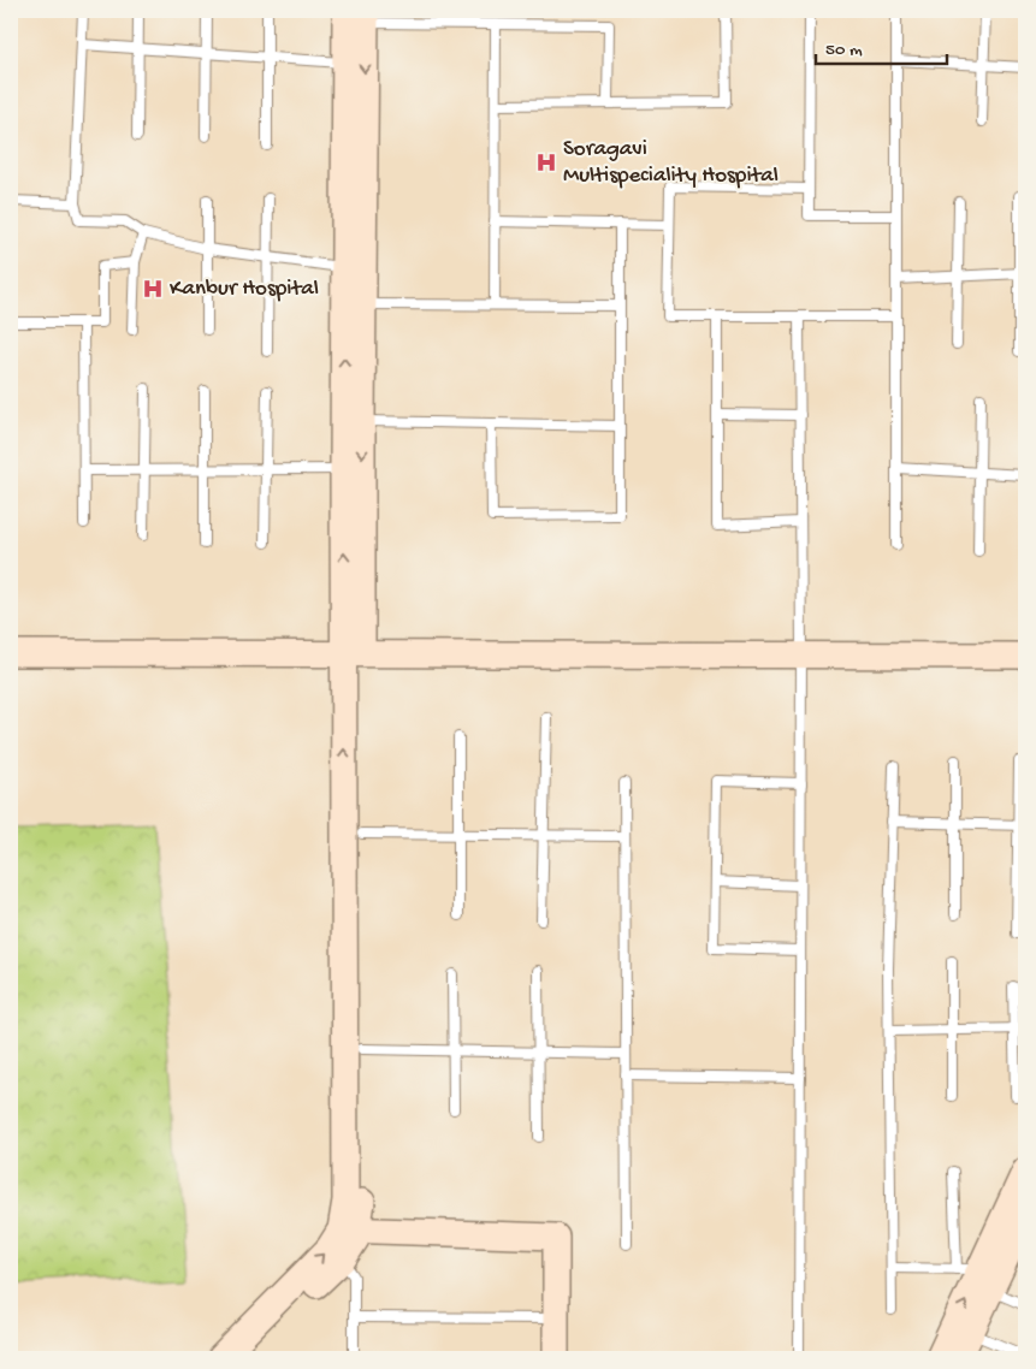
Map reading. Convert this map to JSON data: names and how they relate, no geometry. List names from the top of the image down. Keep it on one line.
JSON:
{"places":{"hospital":["Soragavi Multispeciality Hospital","Kanbur Hospital"]},"scale_bar":"50 m"}
